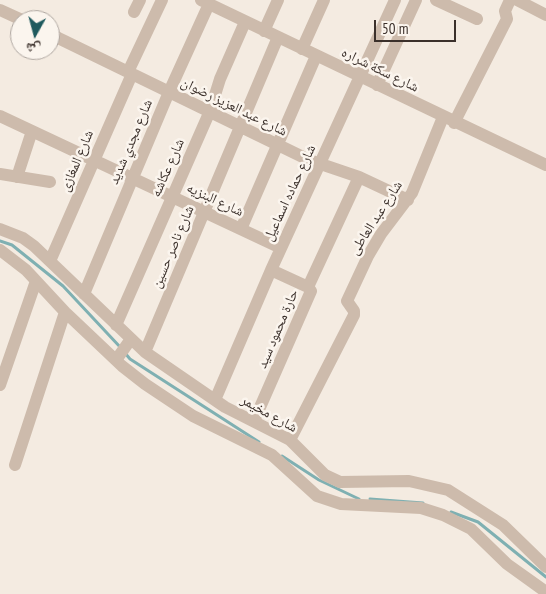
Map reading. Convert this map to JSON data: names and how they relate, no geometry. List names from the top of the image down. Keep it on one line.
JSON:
{"streets":{"street":["شارع سكة شراره","شارع عبد العزيز رضوان","شارع مجدي شديد","شارع المغازى","شارع عكاشه","شارع حماده اسماعيل","شارع البنزيه","شارع عبد العاطى","شارع ناصر حسين","حارة محمود سيد","شارع مخيمر"]},"crossings":[["شارع سكة شراره","شارع مجدي شديد"],["شارع سكة شراره","شارع عكاشه"],["شارع سكة شراره","شارع حماده اسماعيل"],["شارع سكة شراره","شارع عبد العاطى"],["شارع سكة شراره","شارع ناصر حسين"],["شارع عبد العزيز رضوان","شارع مجدي شديد"],["شارع عبد العزيز رضوان","شارع المغازى"],["شارع عبد العزيز رضوان","شارع عكاشه"],["شارع عبد العزيز رضوان","شارع حماده اسماعيل"],["شارع عبد العزيز رضوان","شارع عبد العاطى"],["شارع عبد العزيز رضوان","شارع ناصر حسين"],["شارع مجدي شديد","شارع البنزيه"],["شارع مجدي شديد","شارع مخيمر"],["شارع المغازى","شارع البنزيه"],["شارع المغازى","شارع مخيمر"],["شارع عكاشه","شارع البنزيه"],["شارع عكاشه","شارع مخيمر"],["شارع حماده اسماعيل","شارع البنزيه"],["شارع حماده اسماعيل","حارة محمود سيد"],["شارع حماده اسماعيل","شارع مخيمر"],["شارع البنزيه","شارع ناصر حسين"],["شارع عبد العاطى","شارع مخيمر"],["شارع ناصر حسين","شارع مخيمر"],["حارة محمود سيد","شارع مخيمر"]],"scale_bar":"50 m","north":"bottom"}
